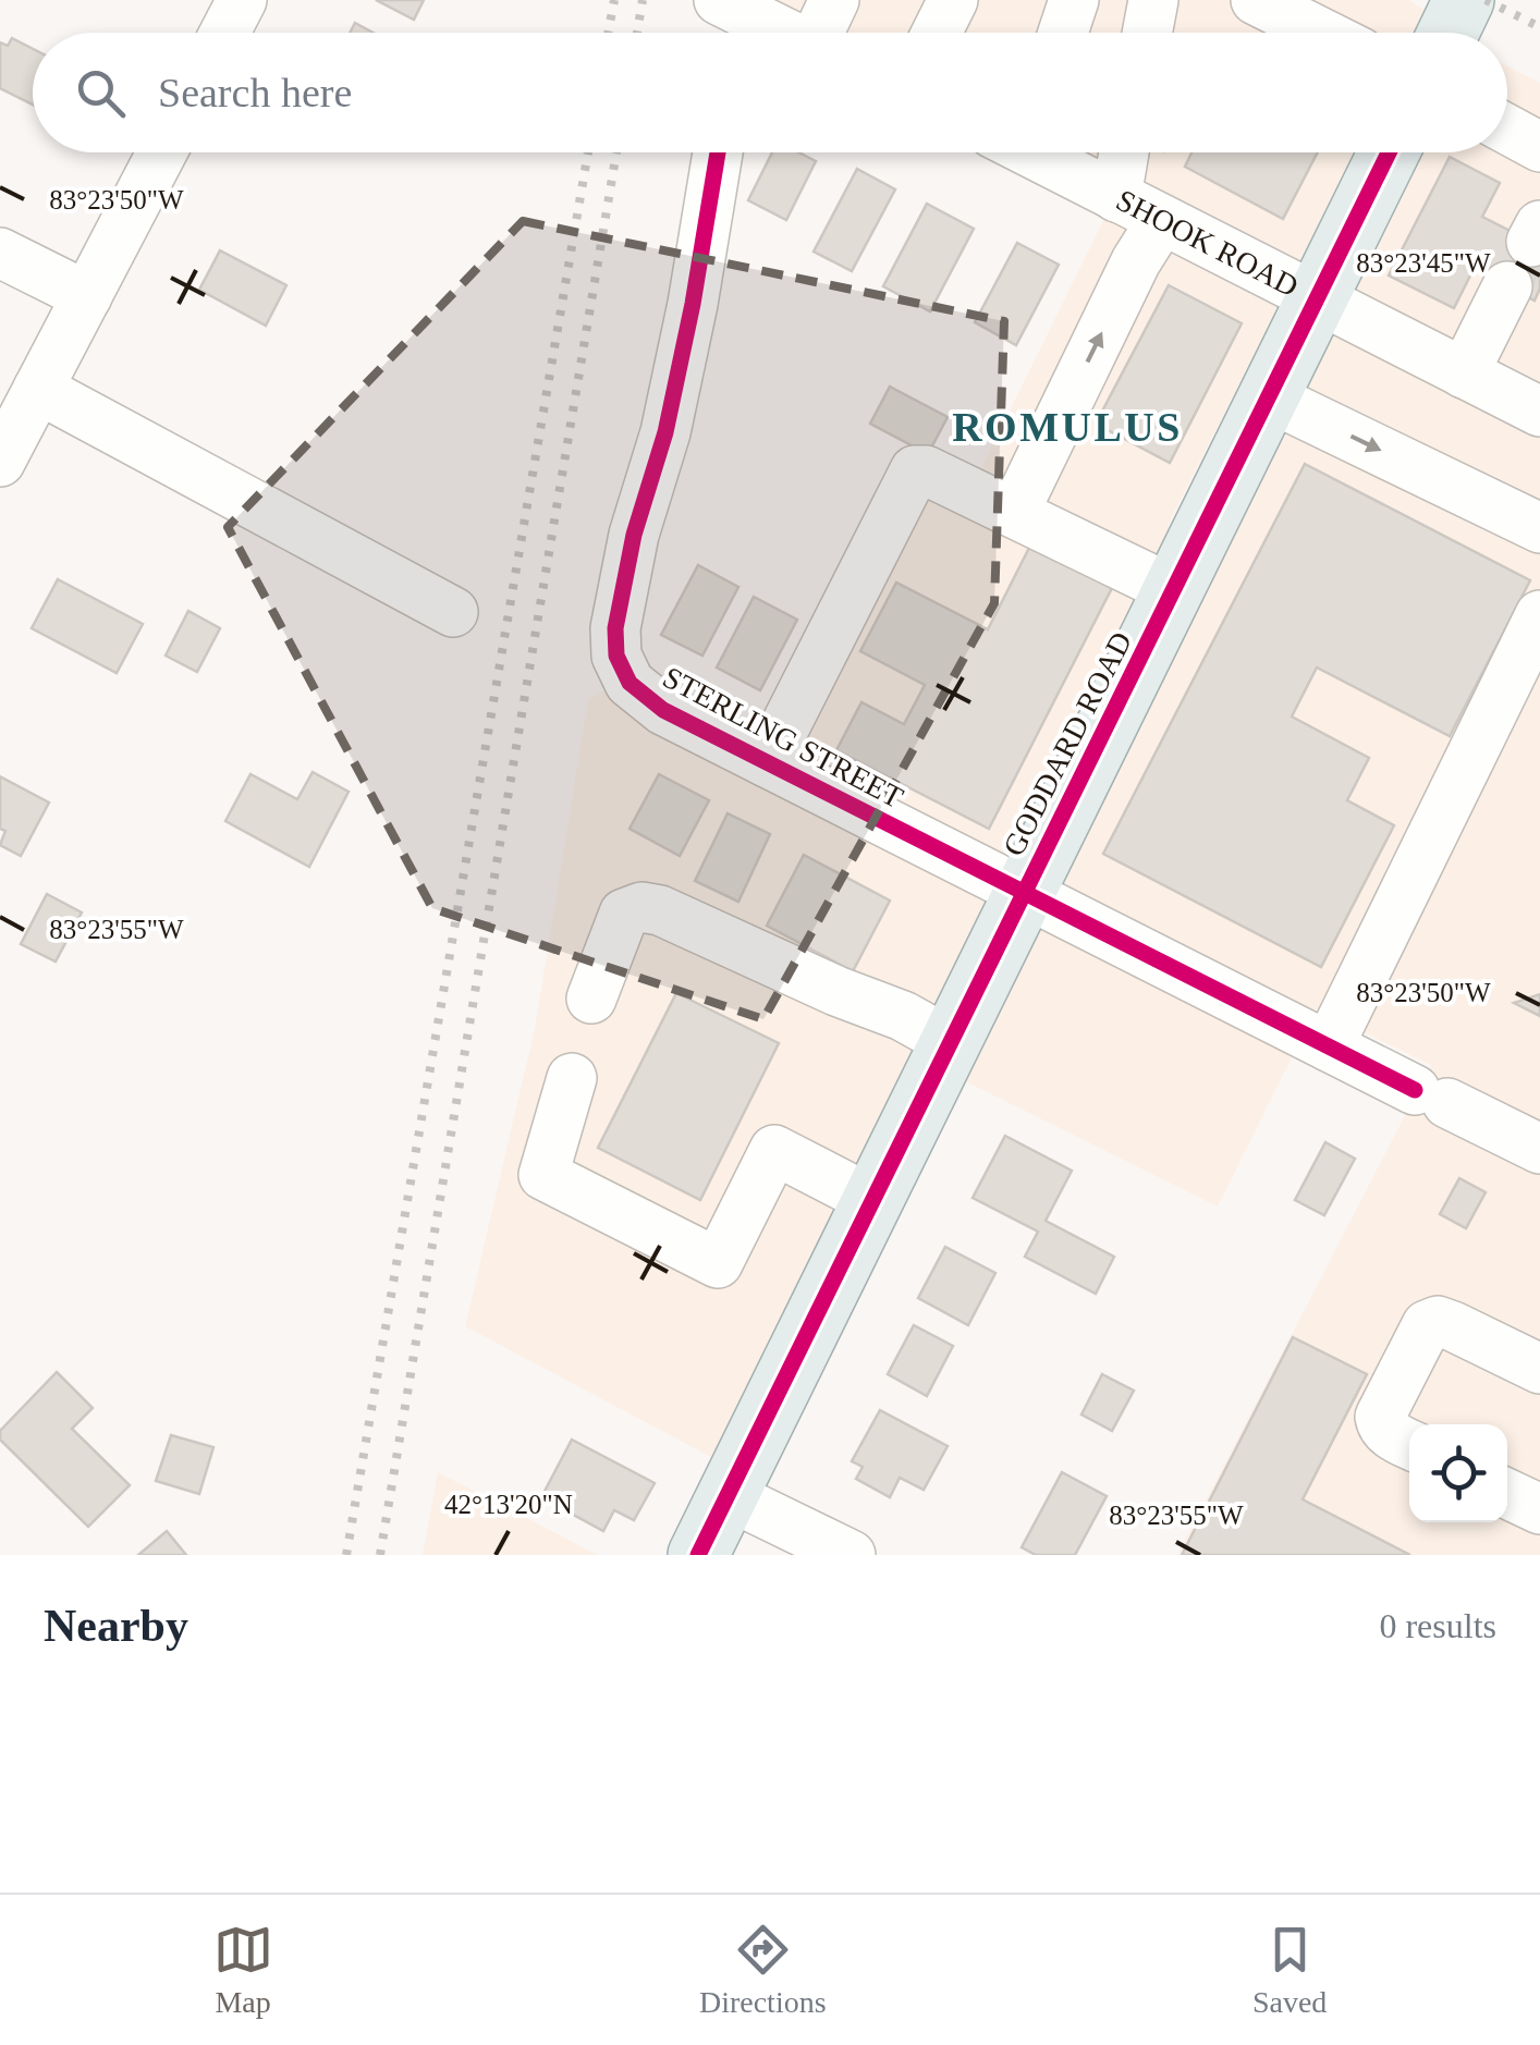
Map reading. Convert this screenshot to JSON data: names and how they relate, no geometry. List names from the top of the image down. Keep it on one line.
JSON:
{"streets":{"main road":["GODDARD ROAD"],"street":["SHOOK ROAD","STERLING STREET"]},"crossings":[["SHOOK ROAD","GODDARD ROAD"],["STERLING STREET","GODDARD ROAD"]],"districts":["ROMULUS"],"page":{"search":"Search here","heading":["Nearby","0 results"],"nav":["Map","Directions","Saved"]},"coordinates":["83°23'50\"W","83°23'45\"W","83°23'55\"W","42°13'20\"N"]}
